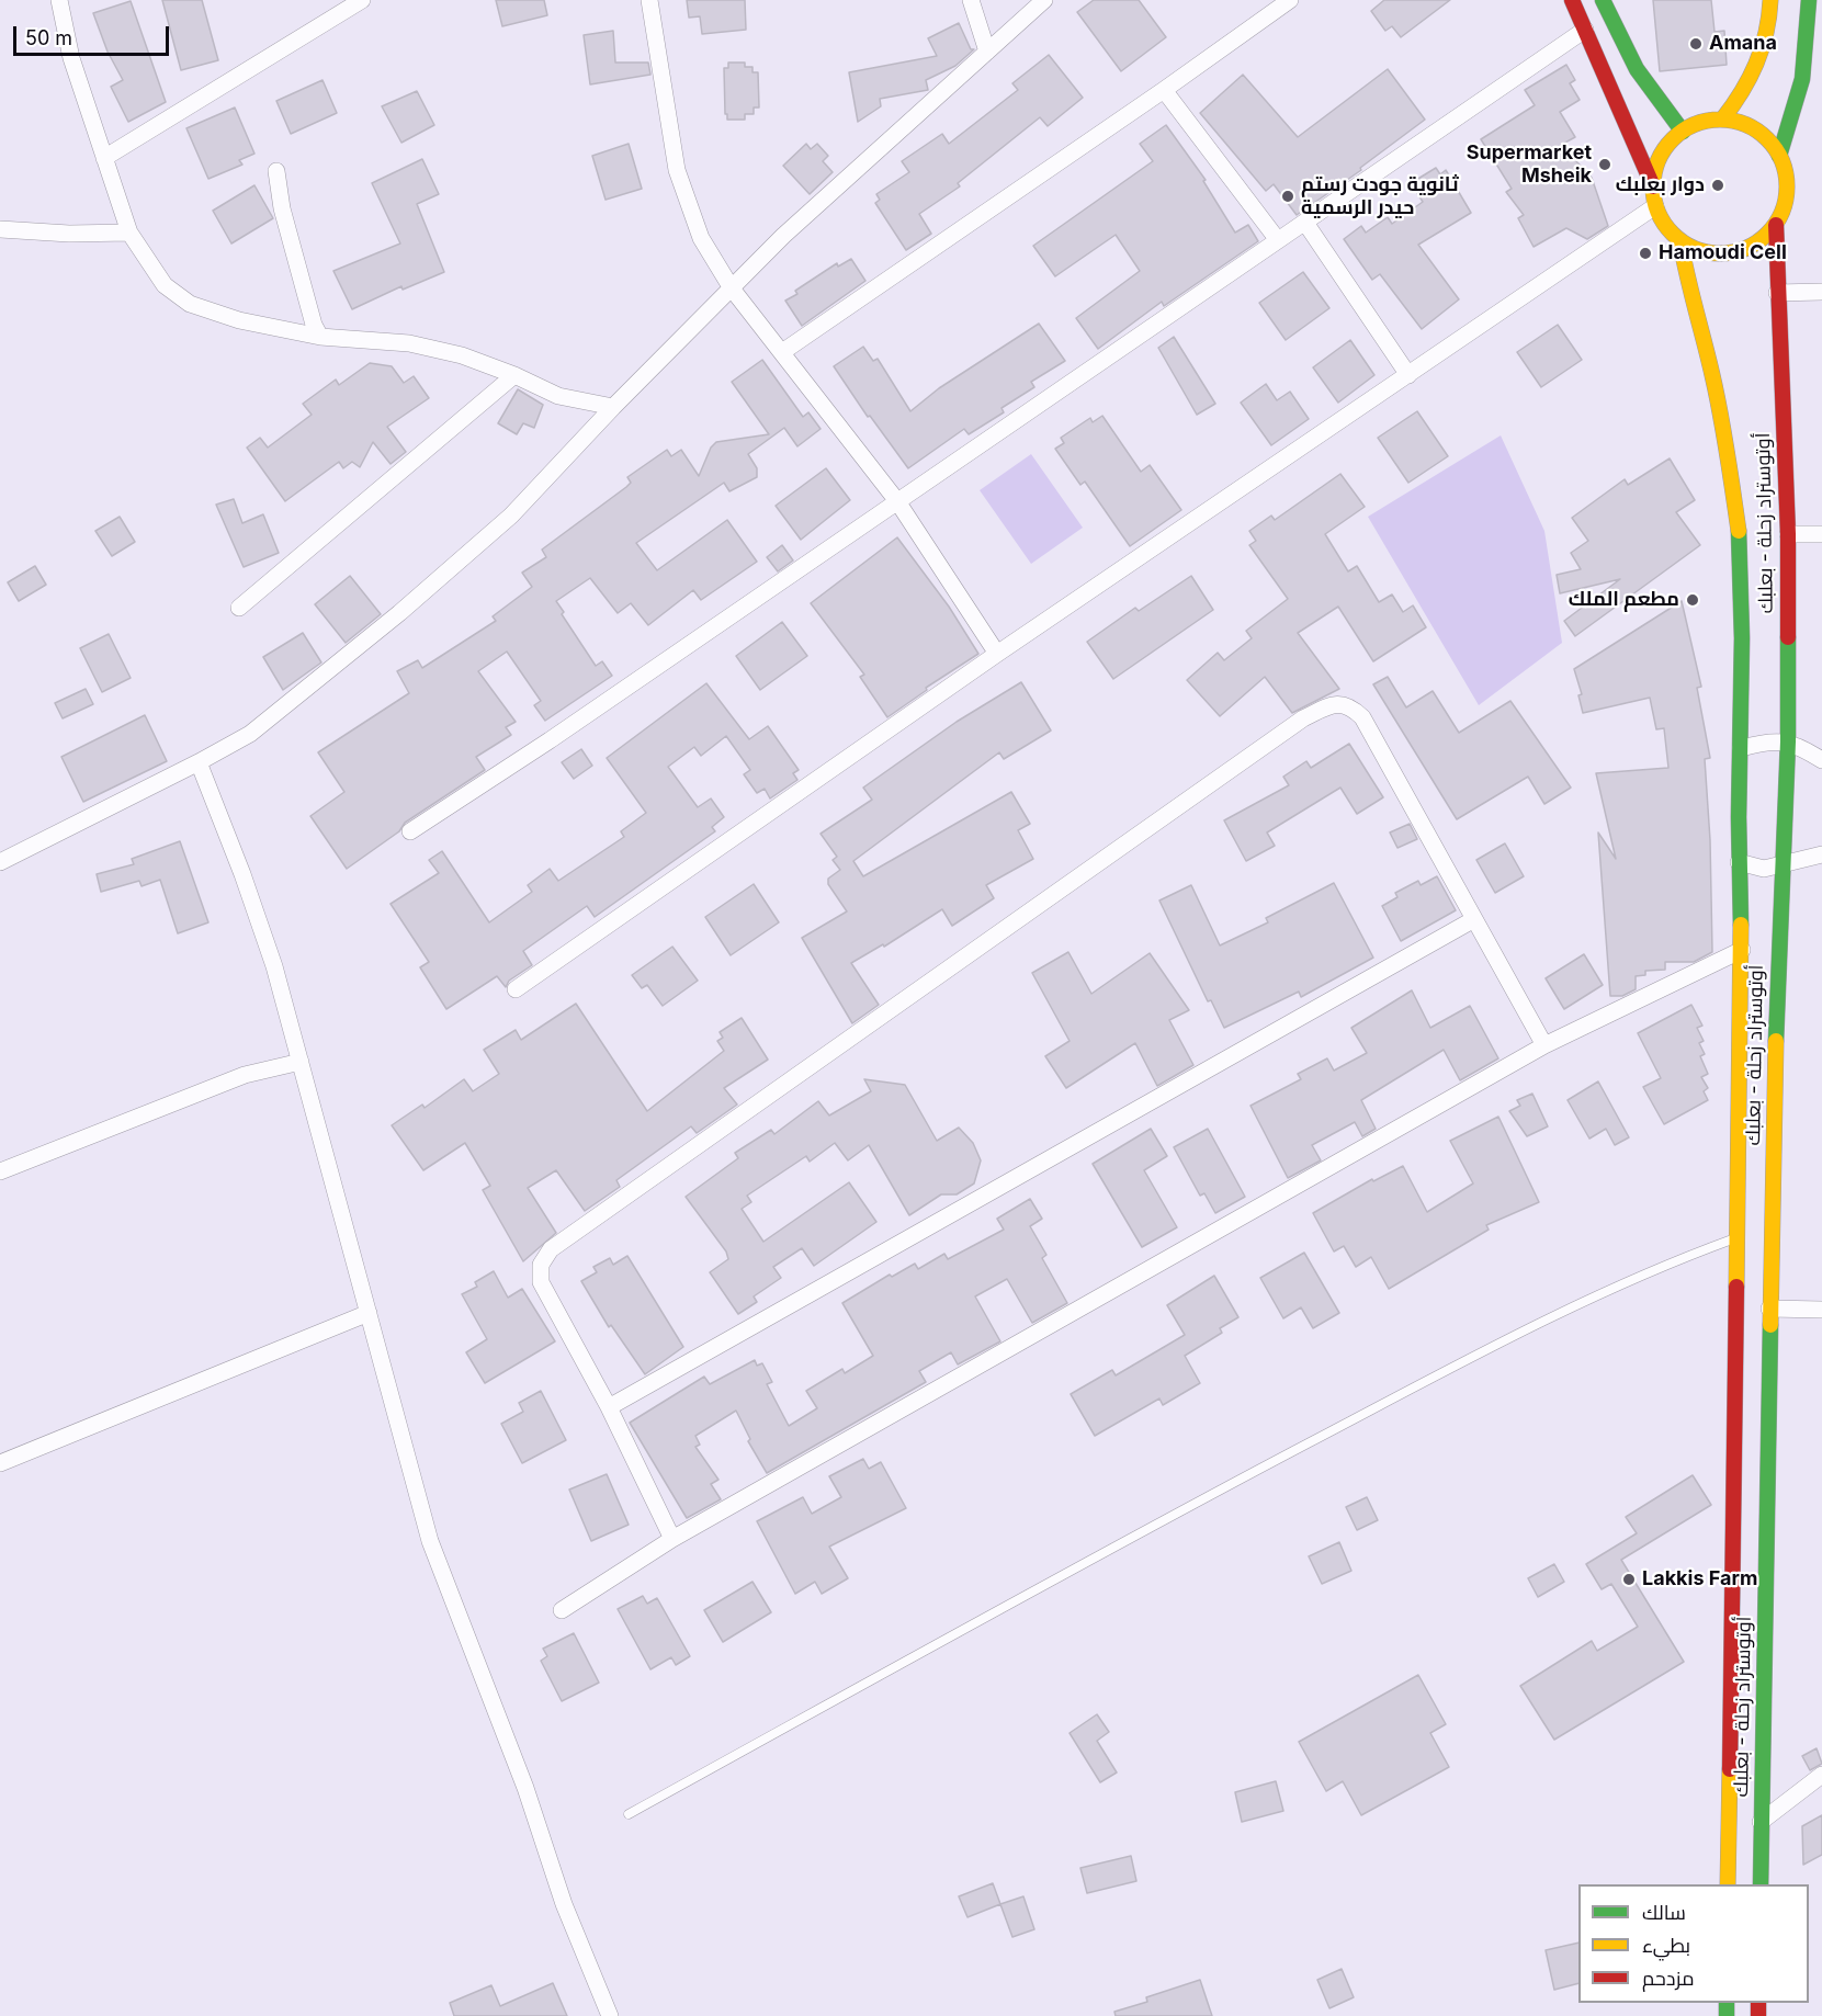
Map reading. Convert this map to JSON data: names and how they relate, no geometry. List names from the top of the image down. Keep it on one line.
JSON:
{"streets":{"main road":["أوتوستراد زحلة - بعلبك"]},"places":["Amana","Supermarket Msheik","دوار بعلبك","ثانوية جودت رستم حيدر الرسمية","Hamoudi Cell","مطعم الملك","Lakkis Farm"],"legend":["سالك","بطيء","مزدحم"],"scale_bar":"50 m"}
